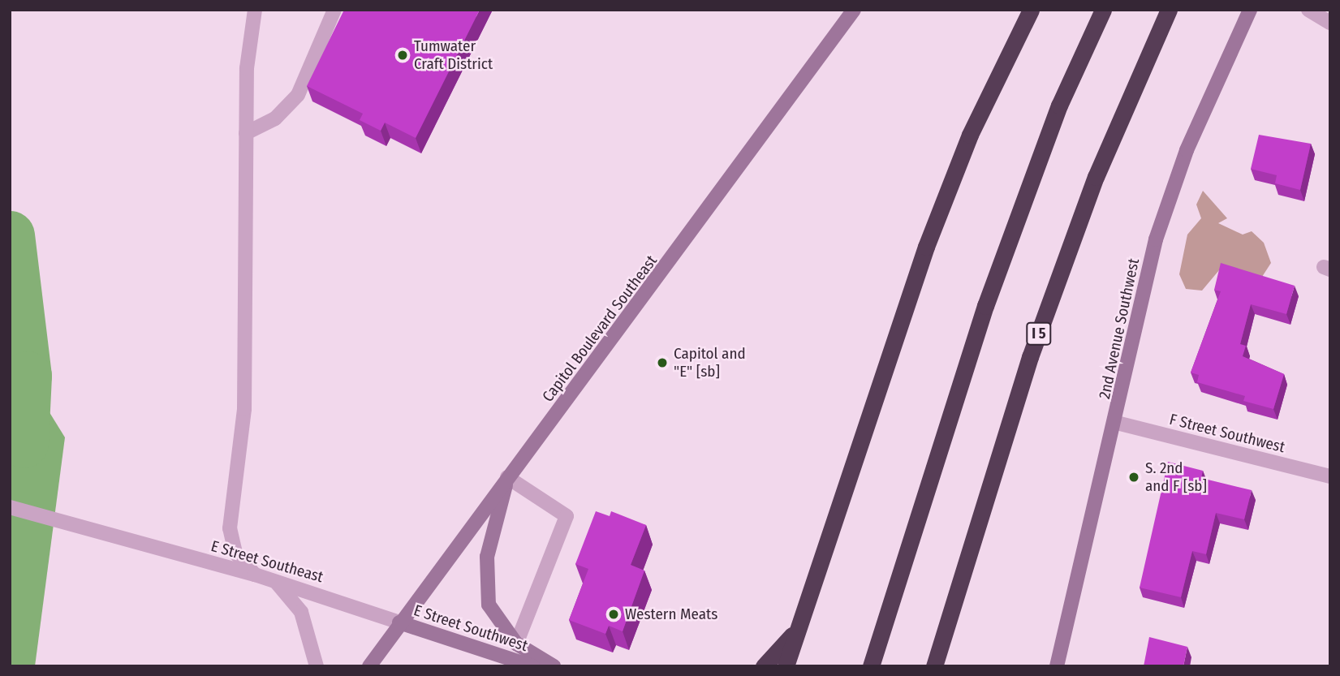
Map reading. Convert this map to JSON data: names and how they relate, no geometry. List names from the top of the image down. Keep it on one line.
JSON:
{"streets":{"highway":["I 5"],"main road":["Capitol Boulevard Southeast","2nd Avenue Southwest","E Street Southwest"],"street":["F Street Southwest","E Street Southeast"]},"crossings":[["Capitol Boulevard Southeast","E Street Southeast"],["Capitol Boulevard Southeast","E Street Southwest"],["2nd Avenue Southwest","F Street Southwest"],["E Street Southeast","E Street Southwest"]],"places":["Tumwater Craft District","Capitol and \"E\" [sb]","S. 2nd and F [sb]","Western Meats"]}
